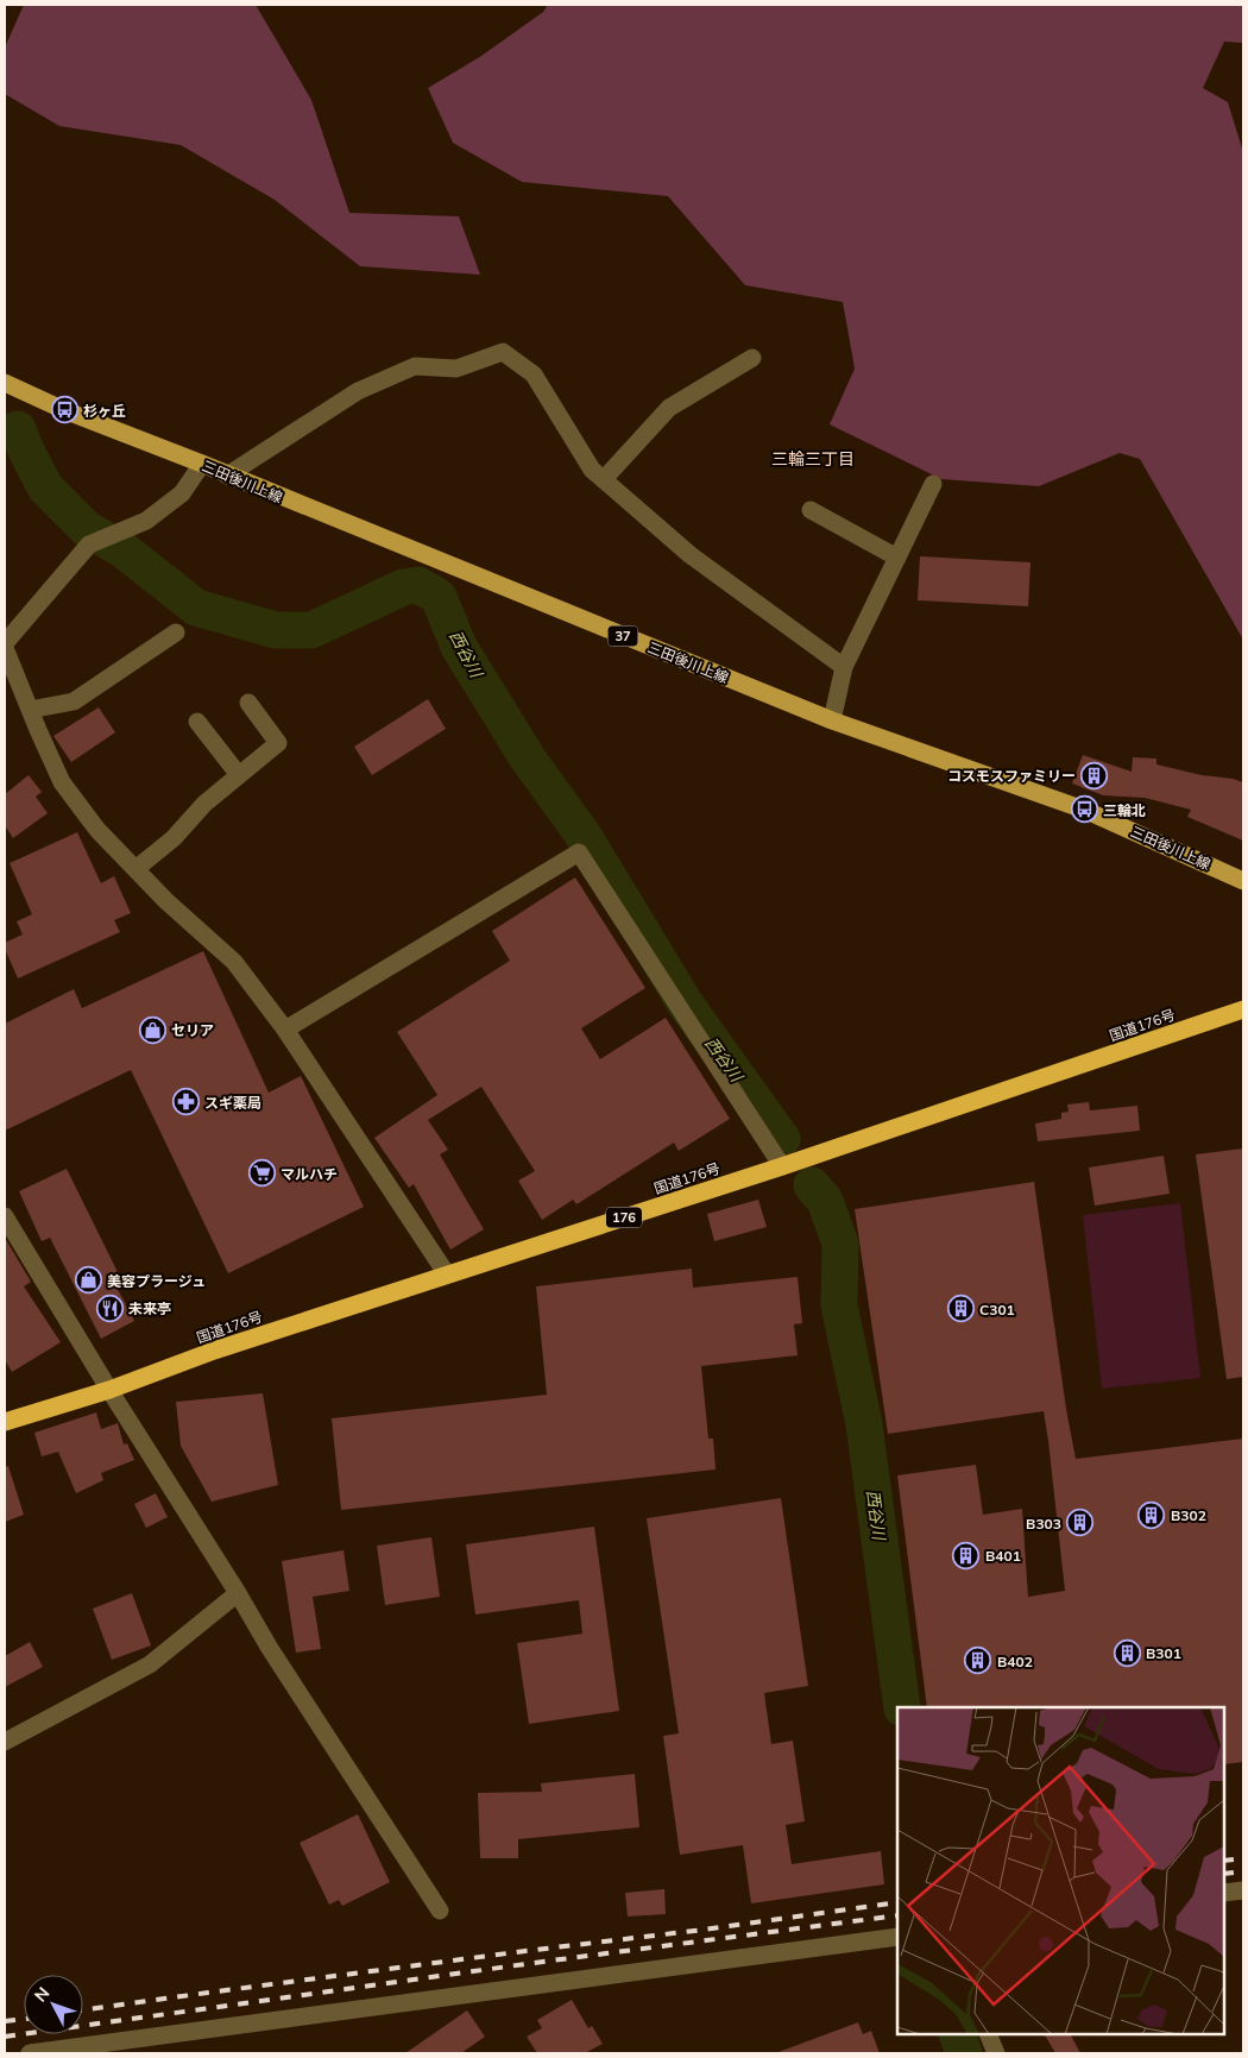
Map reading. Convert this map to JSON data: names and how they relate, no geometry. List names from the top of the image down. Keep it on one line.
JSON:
{"streets":{"highway":["国道176号","176"],"main road":["三田後川上線","37"]},"districts":["三輪三丁目"],"water":["西谷川"],"places":{"bus stop":["杉ヶ丘","三輪北"],"building":["コスモスファミリー","C301","B302","B303","B401","B301","B402"],"shop":["セリア","美容プラージュ"],"pharmacy":["スギ薬局"],"supermarket":["マルハチ"],"restaurant":["未来亭"]},"north":"top left"}
